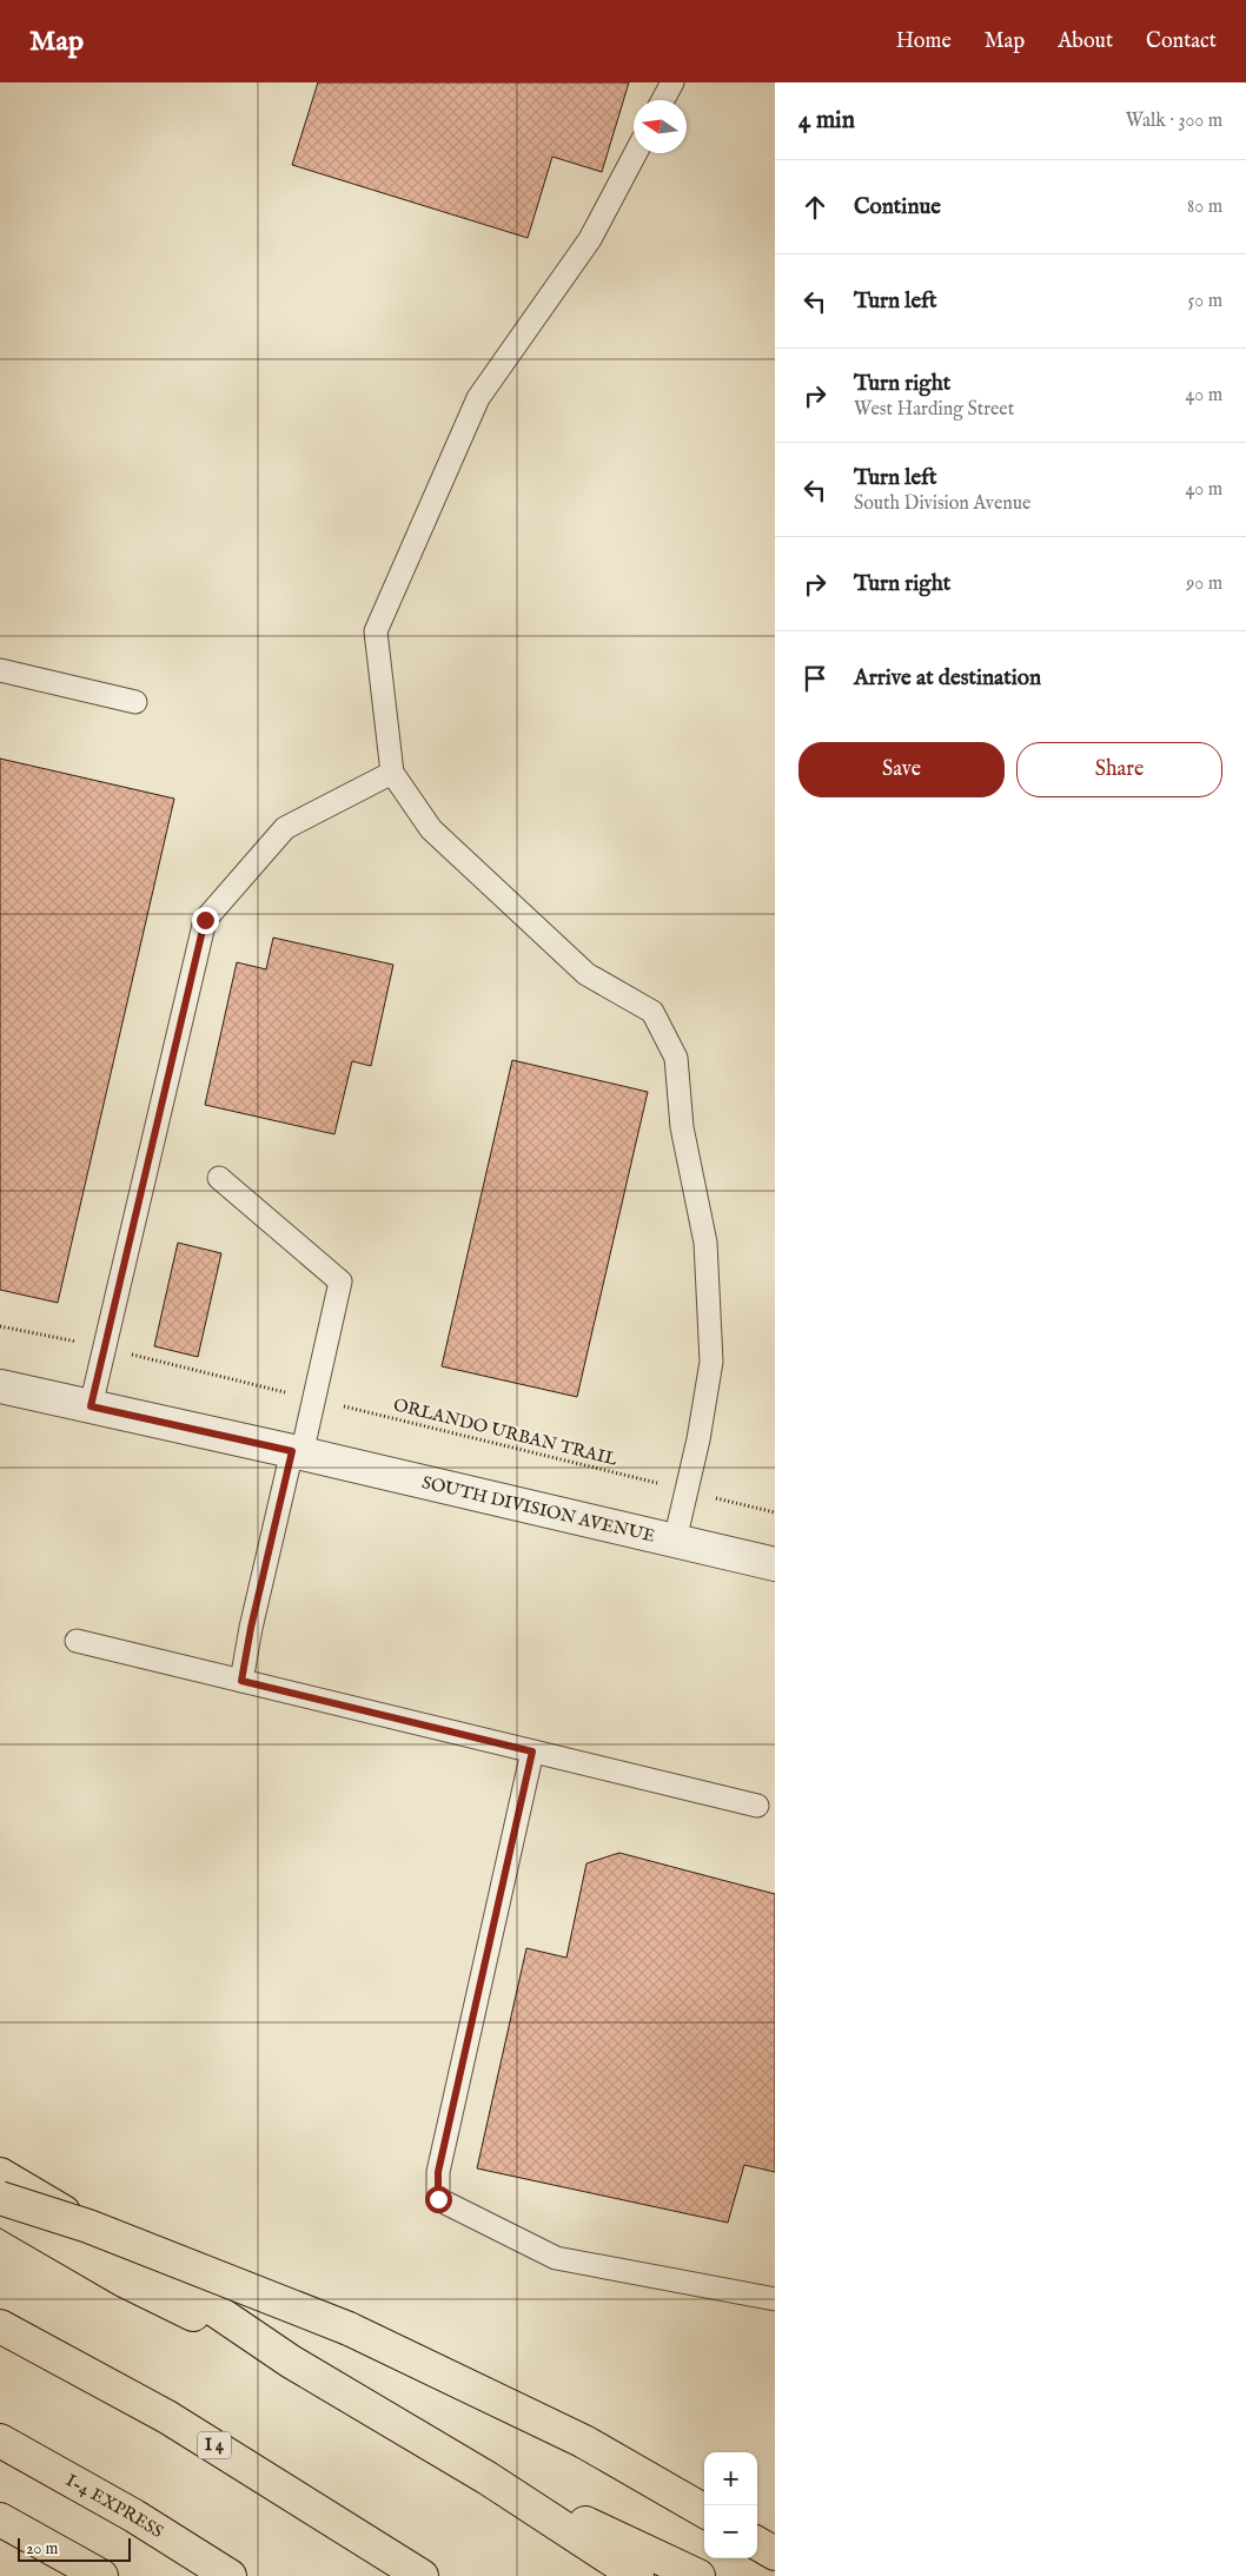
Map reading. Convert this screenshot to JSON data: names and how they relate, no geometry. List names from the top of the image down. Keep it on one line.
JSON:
{"streets":{"highway":["I 4","I-4 EXPRESS"],"street":["SOUTH DIVISION AVENUE"],"path":["ORLANDO URBAN TRAIL"]},"scale_bar":"20 m","north":"left","page":{"header":"Map","nav":["Home","Map","About","Contact"],"heading":["4 min","Walk · 300 m"],"list":[["Continue","80 m"],["Turn left","50 m"],["Turn right","West Harding Street","40 m"],["Turn left","South Division Avenue","40 m"],["Turn right","90 m"],"Arrive at destination"],"buttons":["Save","Share"],"map_buttons":["+","−"],"scale":"20 m"}}
